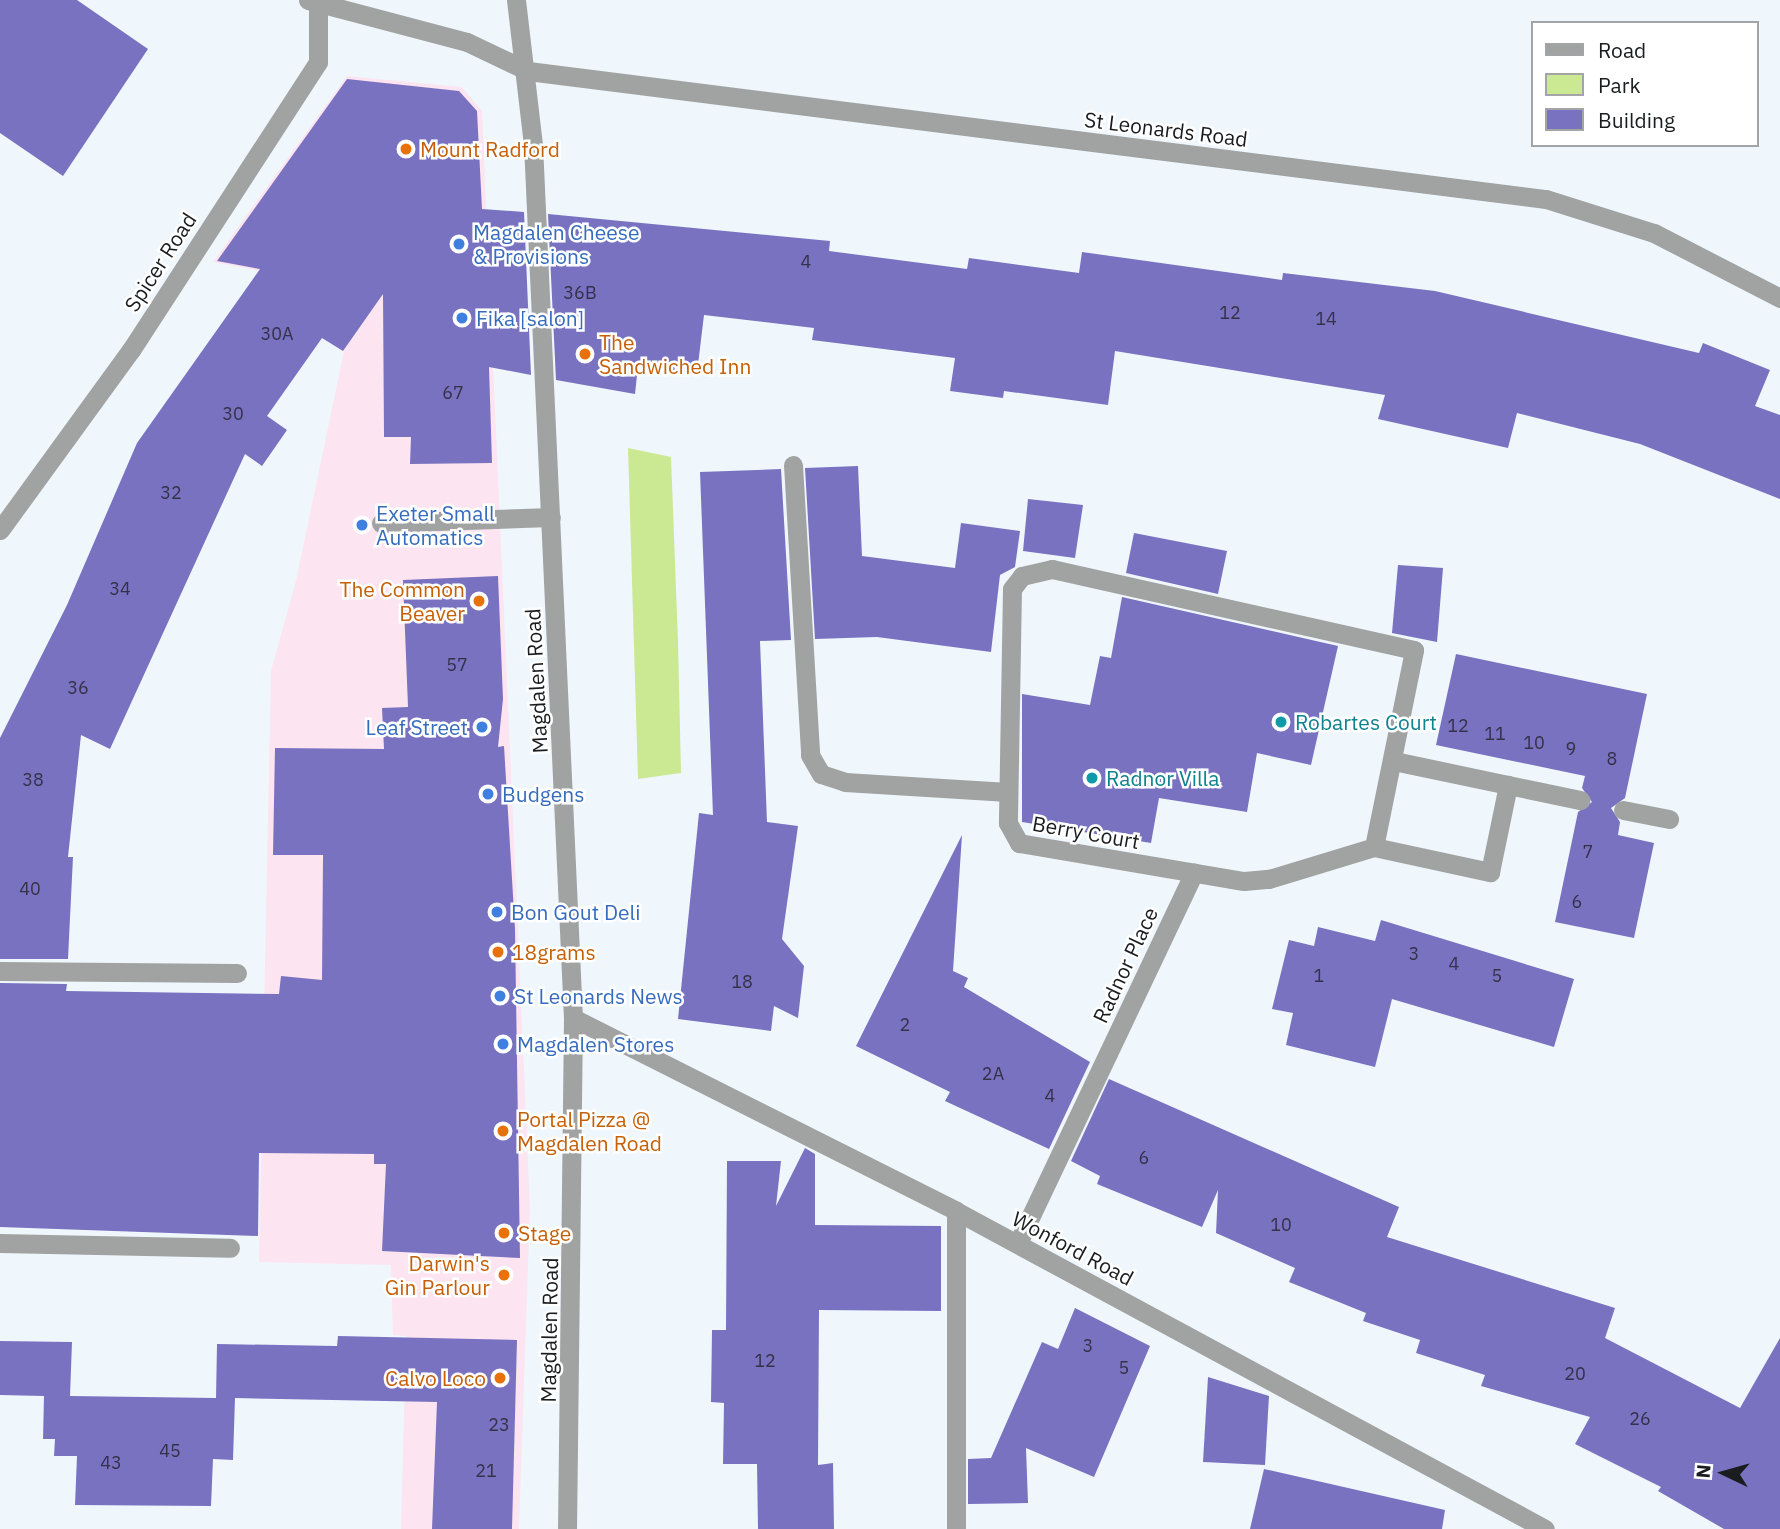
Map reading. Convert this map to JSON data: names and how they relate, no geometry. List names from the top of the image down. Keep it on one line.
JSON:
{"streets":{"street":["St Leonards Road","Spicer Road","Magdalen Road","Berry Court","Radnor Place","Wonford Road"]},"crossings":[["St Leonards Road","Spicer Road"],["St Leonards Road","Magdalen Road"],["Magdalen Road","Wonford Road"],["Berry Court","Radnor Place"],["Radnor Place","Wonford Road"]],"places":["Mount Radford","Magdalen Cheese & Provisions","Fika [salon]","The Sandwiched Inn","Exeter Small Automatics","The Common Beaver","Robartes Court","Leaf Street","Radnor Villa","Budgens","Bon Gout Deli","18grams","St Leonards News","Magdalen Stores","Portal Pizza @ Magdalen Road","Stage","Darwin's Gin Parlour","Calvo Loco"],"house_numbers":["4","36B","12","14","30A","67","30","32","34","57","36","12","11","10","9","8","38","7","40","6","3","4","1","5","18","2","2A","4","6","10","3","12","5","20","26","23","45","43","21"],"legend":["Road","Park","Building"],"north":"left"}
